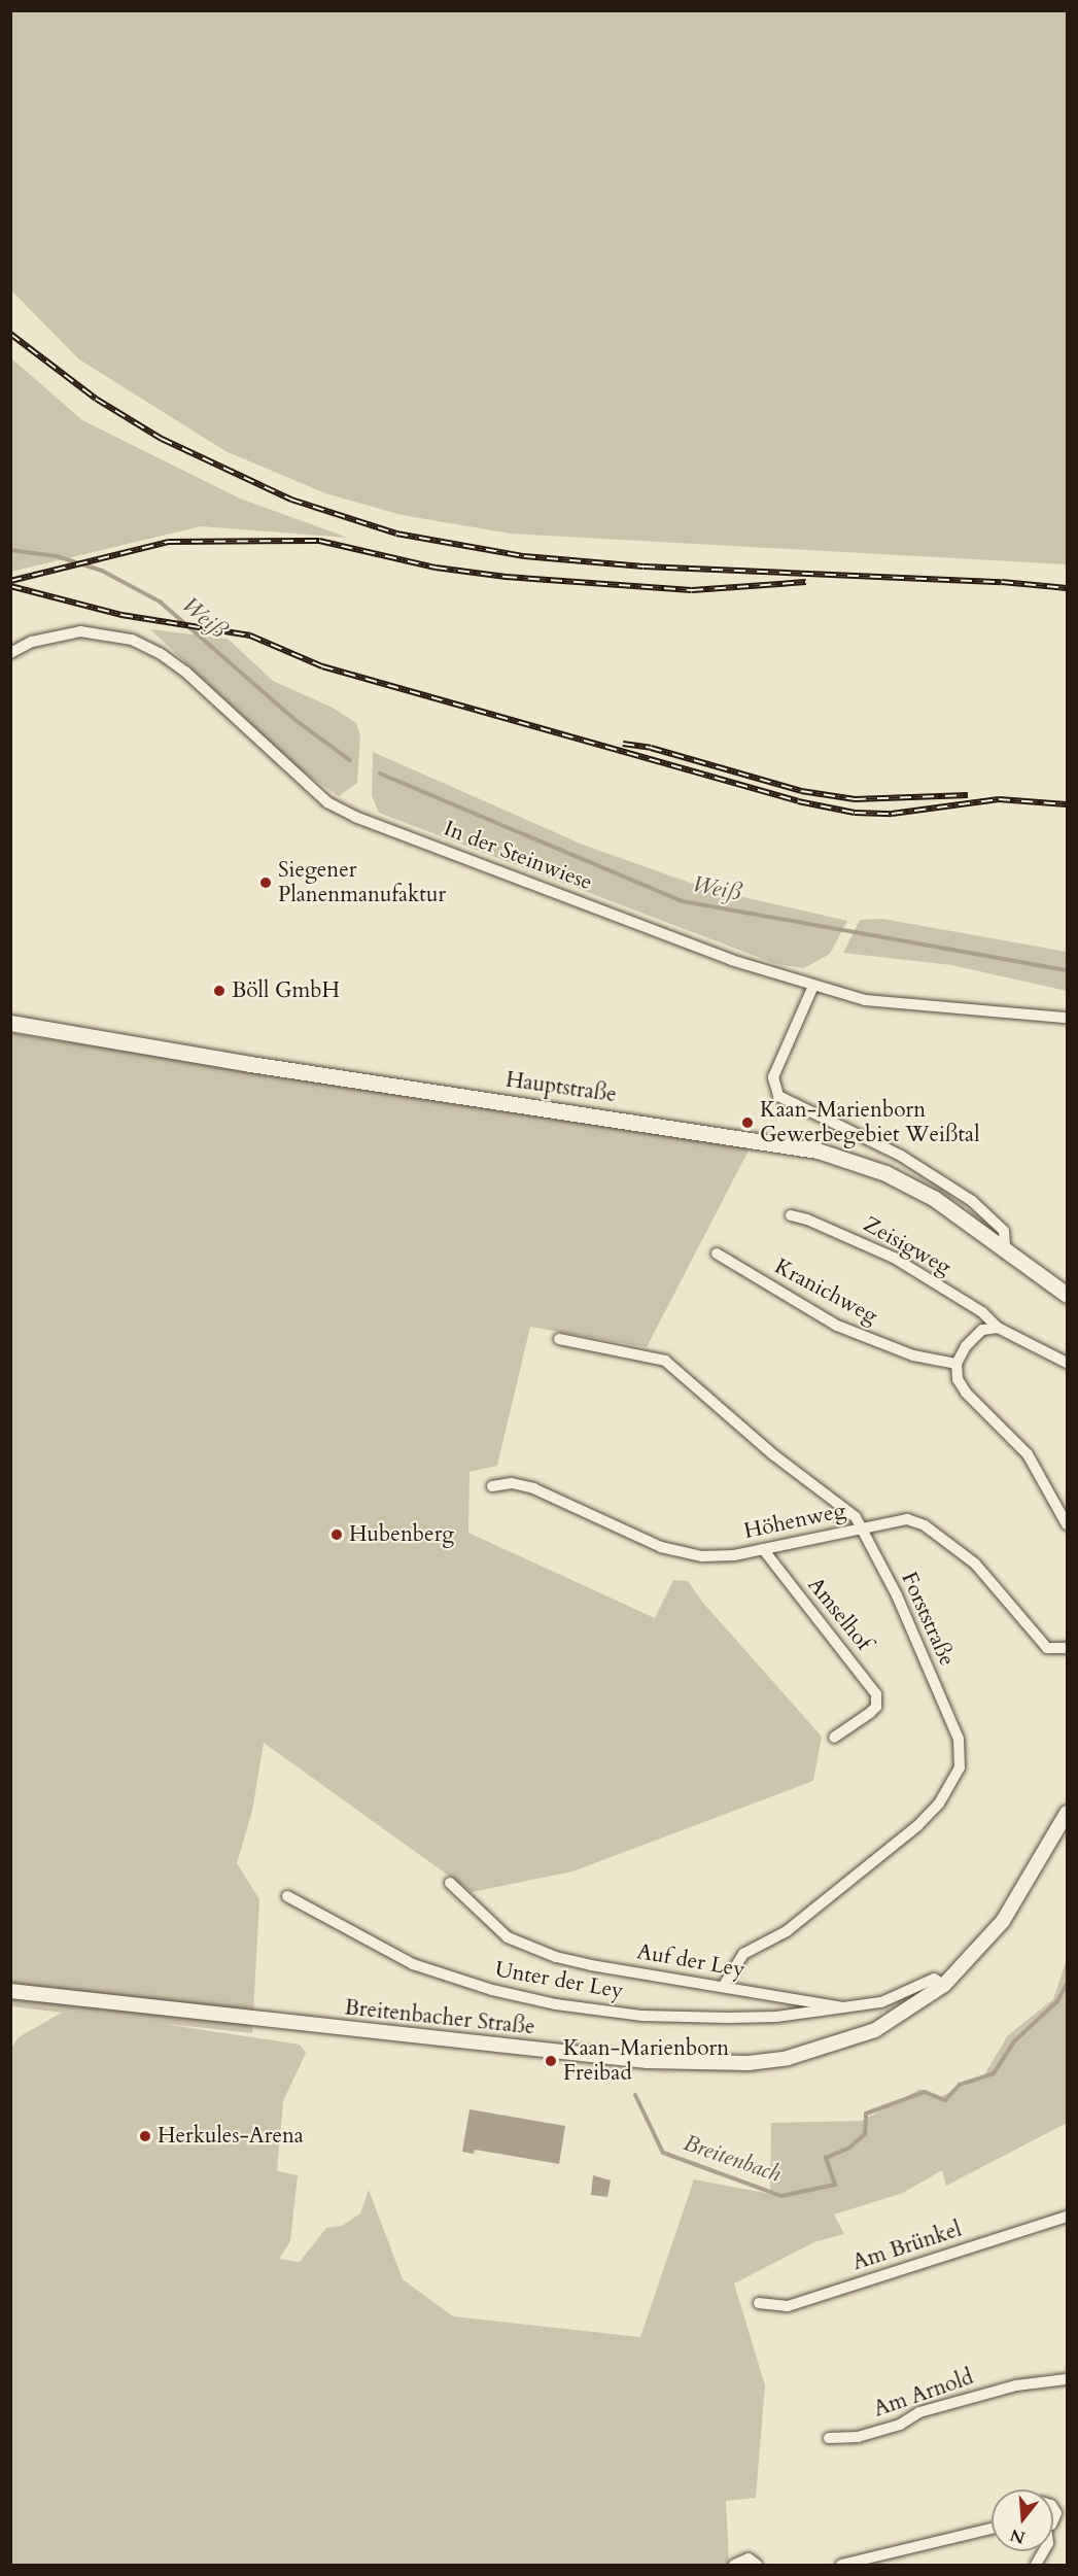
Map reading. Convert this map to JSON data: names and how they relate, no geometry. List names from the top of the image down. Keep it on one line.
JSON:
{"streets":{"main road":["Hauptstraße"],"street":["In der Steinwiese","Zeisigweg","Kranichweg","Höhenweg","Amselhof","Forststraße","Auf der Ley","Unter der Ley","Breitenbacher Straße","Am Brünkel","Am Arnold"]},"crossings":[["Höhenweg","Amselhof"],["Höhenweg","Forststraße"],["Forststraße","Auf der Ley"],["Auf der Ley","Unter der Ley"],["Auf der Ley","Breitenbacher Straße"]],"water":["Weiß","Breitenbach"],"places":["Siegener Planenmanufaktur","Böll GmbH","Kaan-Marienborn Gewerbegebiet Weißtal","Hubenberg","Kaan-Marienborn Freibad","Herkules-Arena"],"north":"bottom"}
